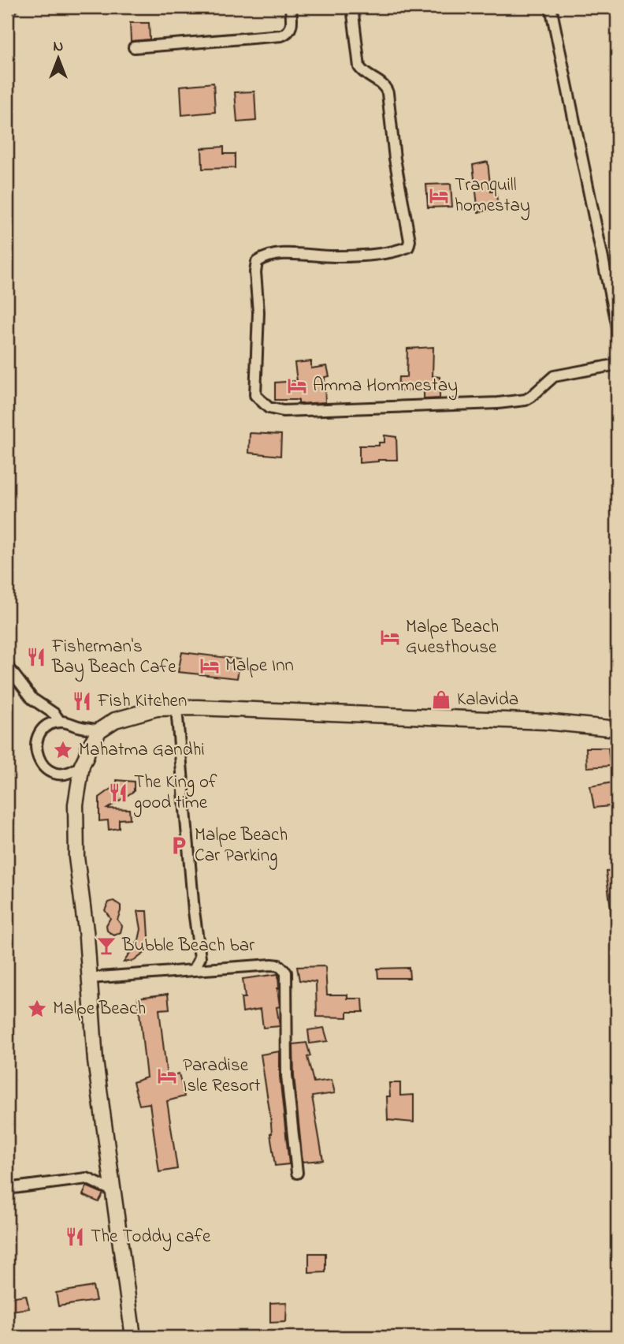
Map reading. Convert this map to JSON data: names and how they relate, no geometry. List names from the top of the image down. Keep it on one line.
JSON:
{"places":{"hotel":["Tranquill homestay","Amma Hommestay","Malpe Beach Guesthouse","Malpe Inn","Paradise Isle Resort"],"restaurant":["Fisherman's Bay Beach Cafe","Fish Kitchen","The King of good time","The Toddy cafe"],"shop":["Kalavida"],"place":["Mahatma Gandhi","Malpe Beach"],"parking":["Malpe Beach Car Parking"],"bar":["Bubble Beach bar"]},"north":"top"}
